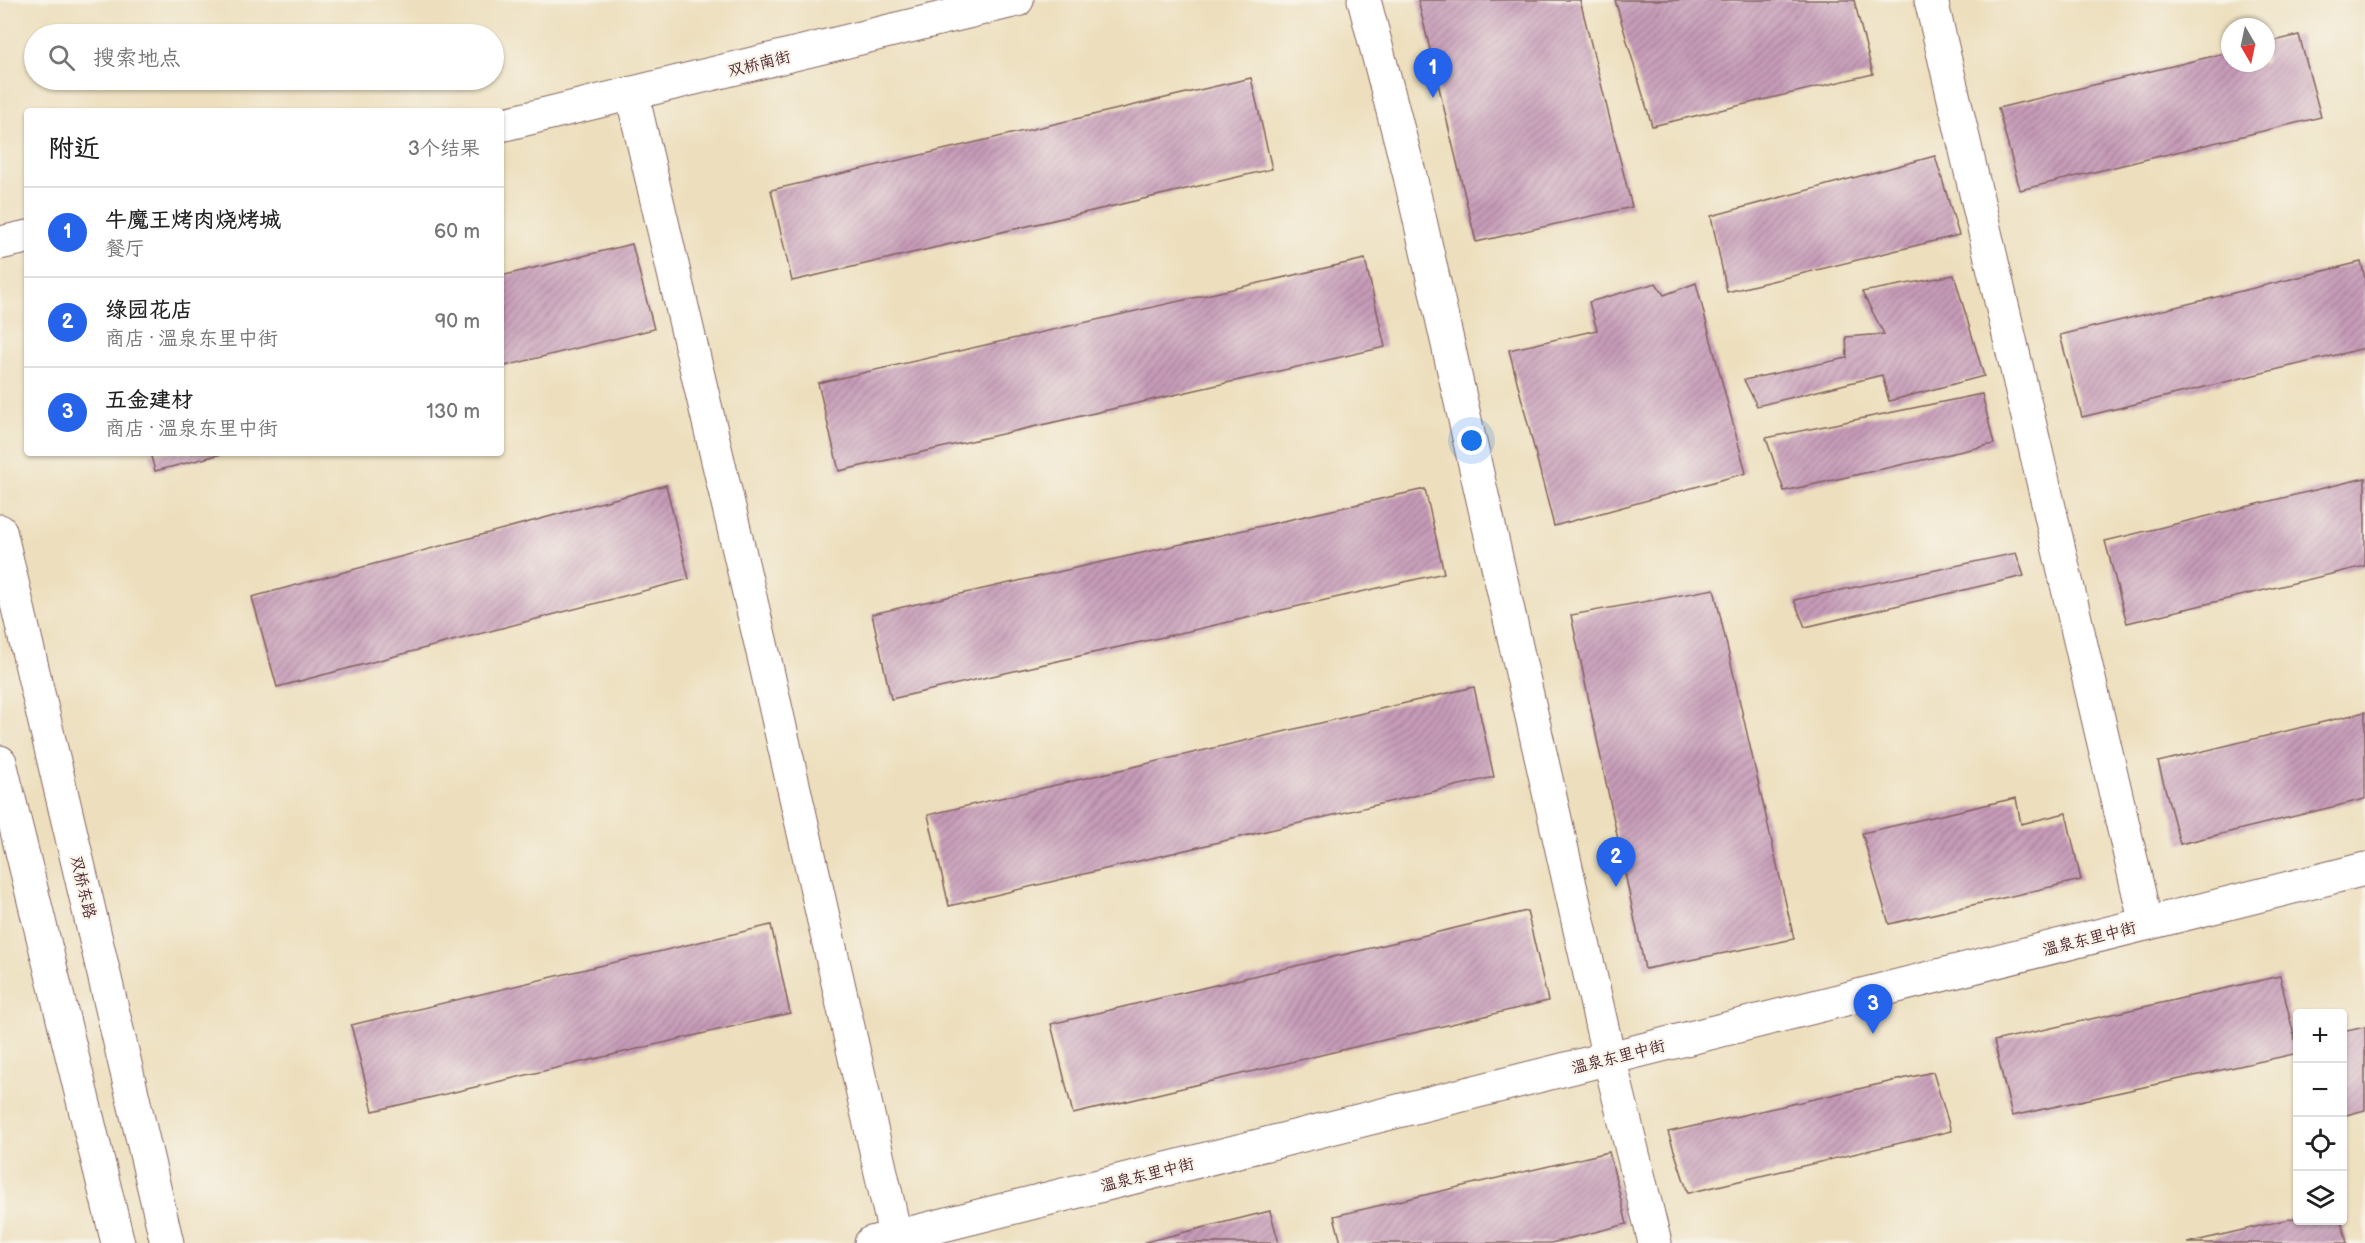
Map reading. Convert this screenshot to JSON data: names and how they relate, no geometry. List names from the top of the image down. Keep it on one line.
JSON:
{"streets":{"street":["双桥南街","双桥东路","温泉东里中街"]},"north":"bottom","page":{"search":"搜索地点","pins":["1","2","3"],"heading":["附近","3个结果"],"list":[{"mark":"1","name":"牛魔王烤肉烧烤城","note":"餐厅","value":"60 m"},{"mark":"2","name":"绿园花店","note":"商店 · 温泉东里中街","value":"90 m"},{"mark":"3","name":"五金建材","note":"商店 · 温泉东里中街","value":"130 m"}],"map_buttons":["+","−"]}}
